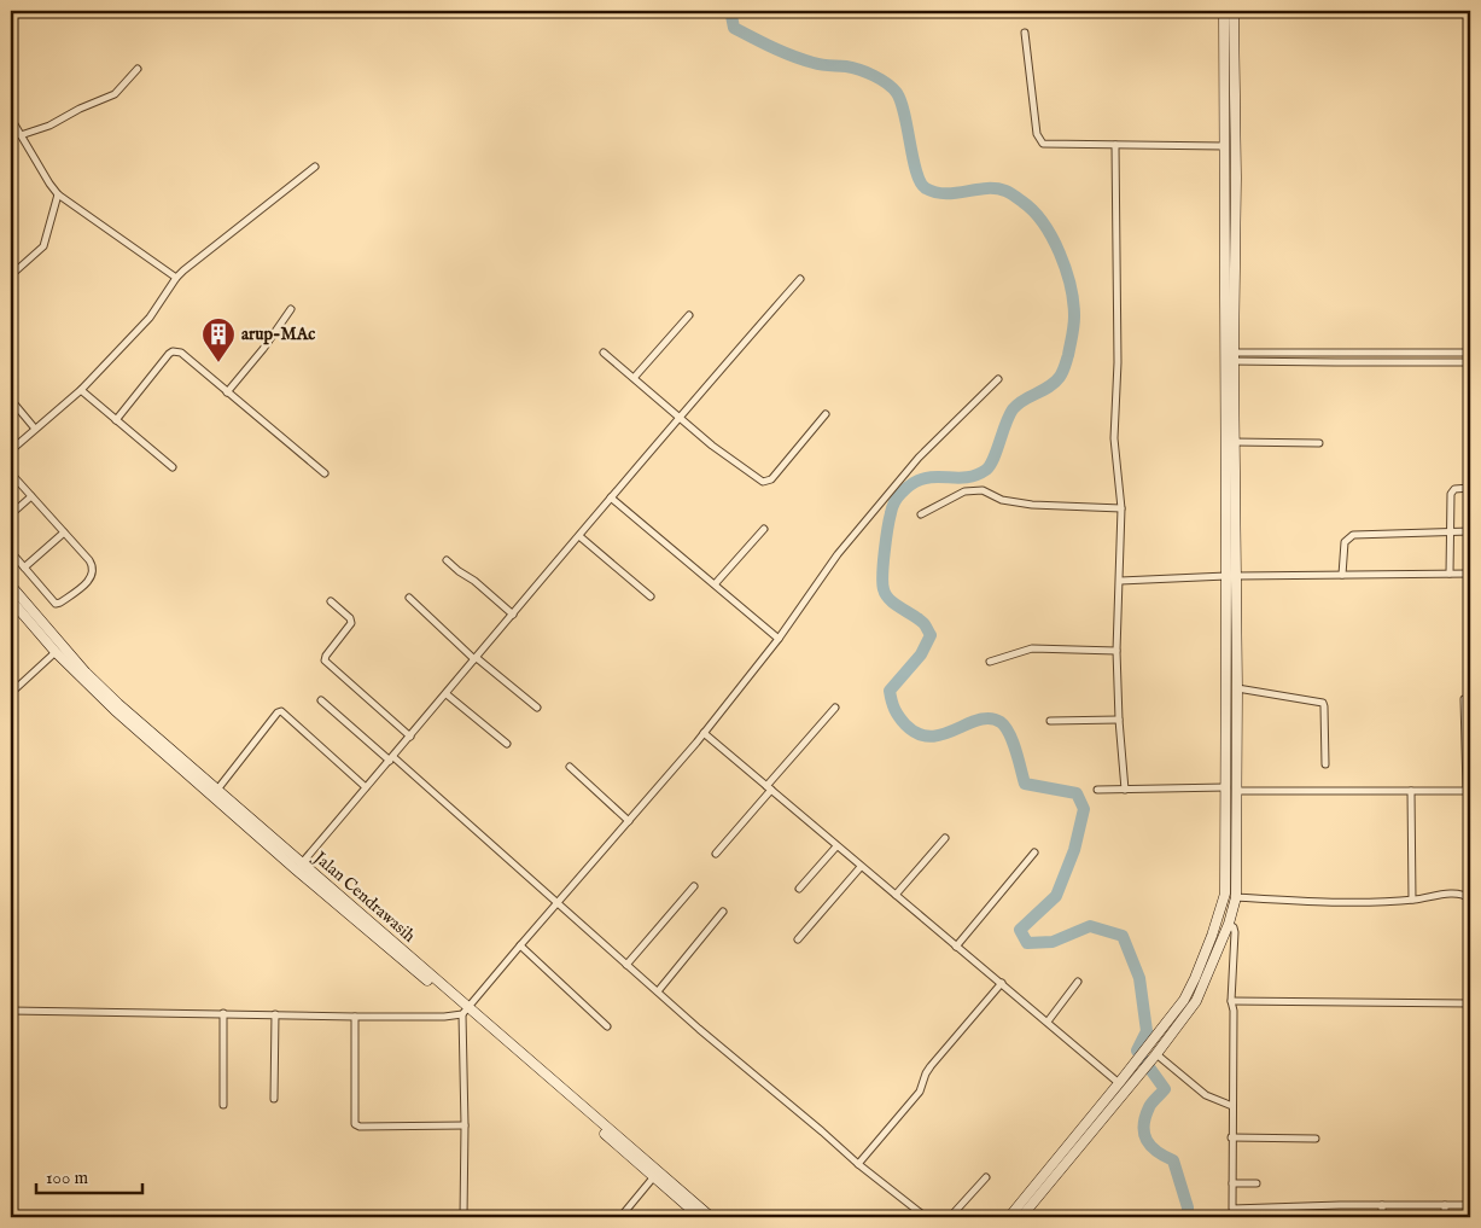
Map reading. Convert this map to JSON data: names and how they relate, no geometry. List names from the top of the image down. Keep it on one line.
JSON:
{"streets":{"street":["Jalan Cendrawasih"]},"places":{"building":["arup-MAc"]},"scale_bar":"100 m"}
